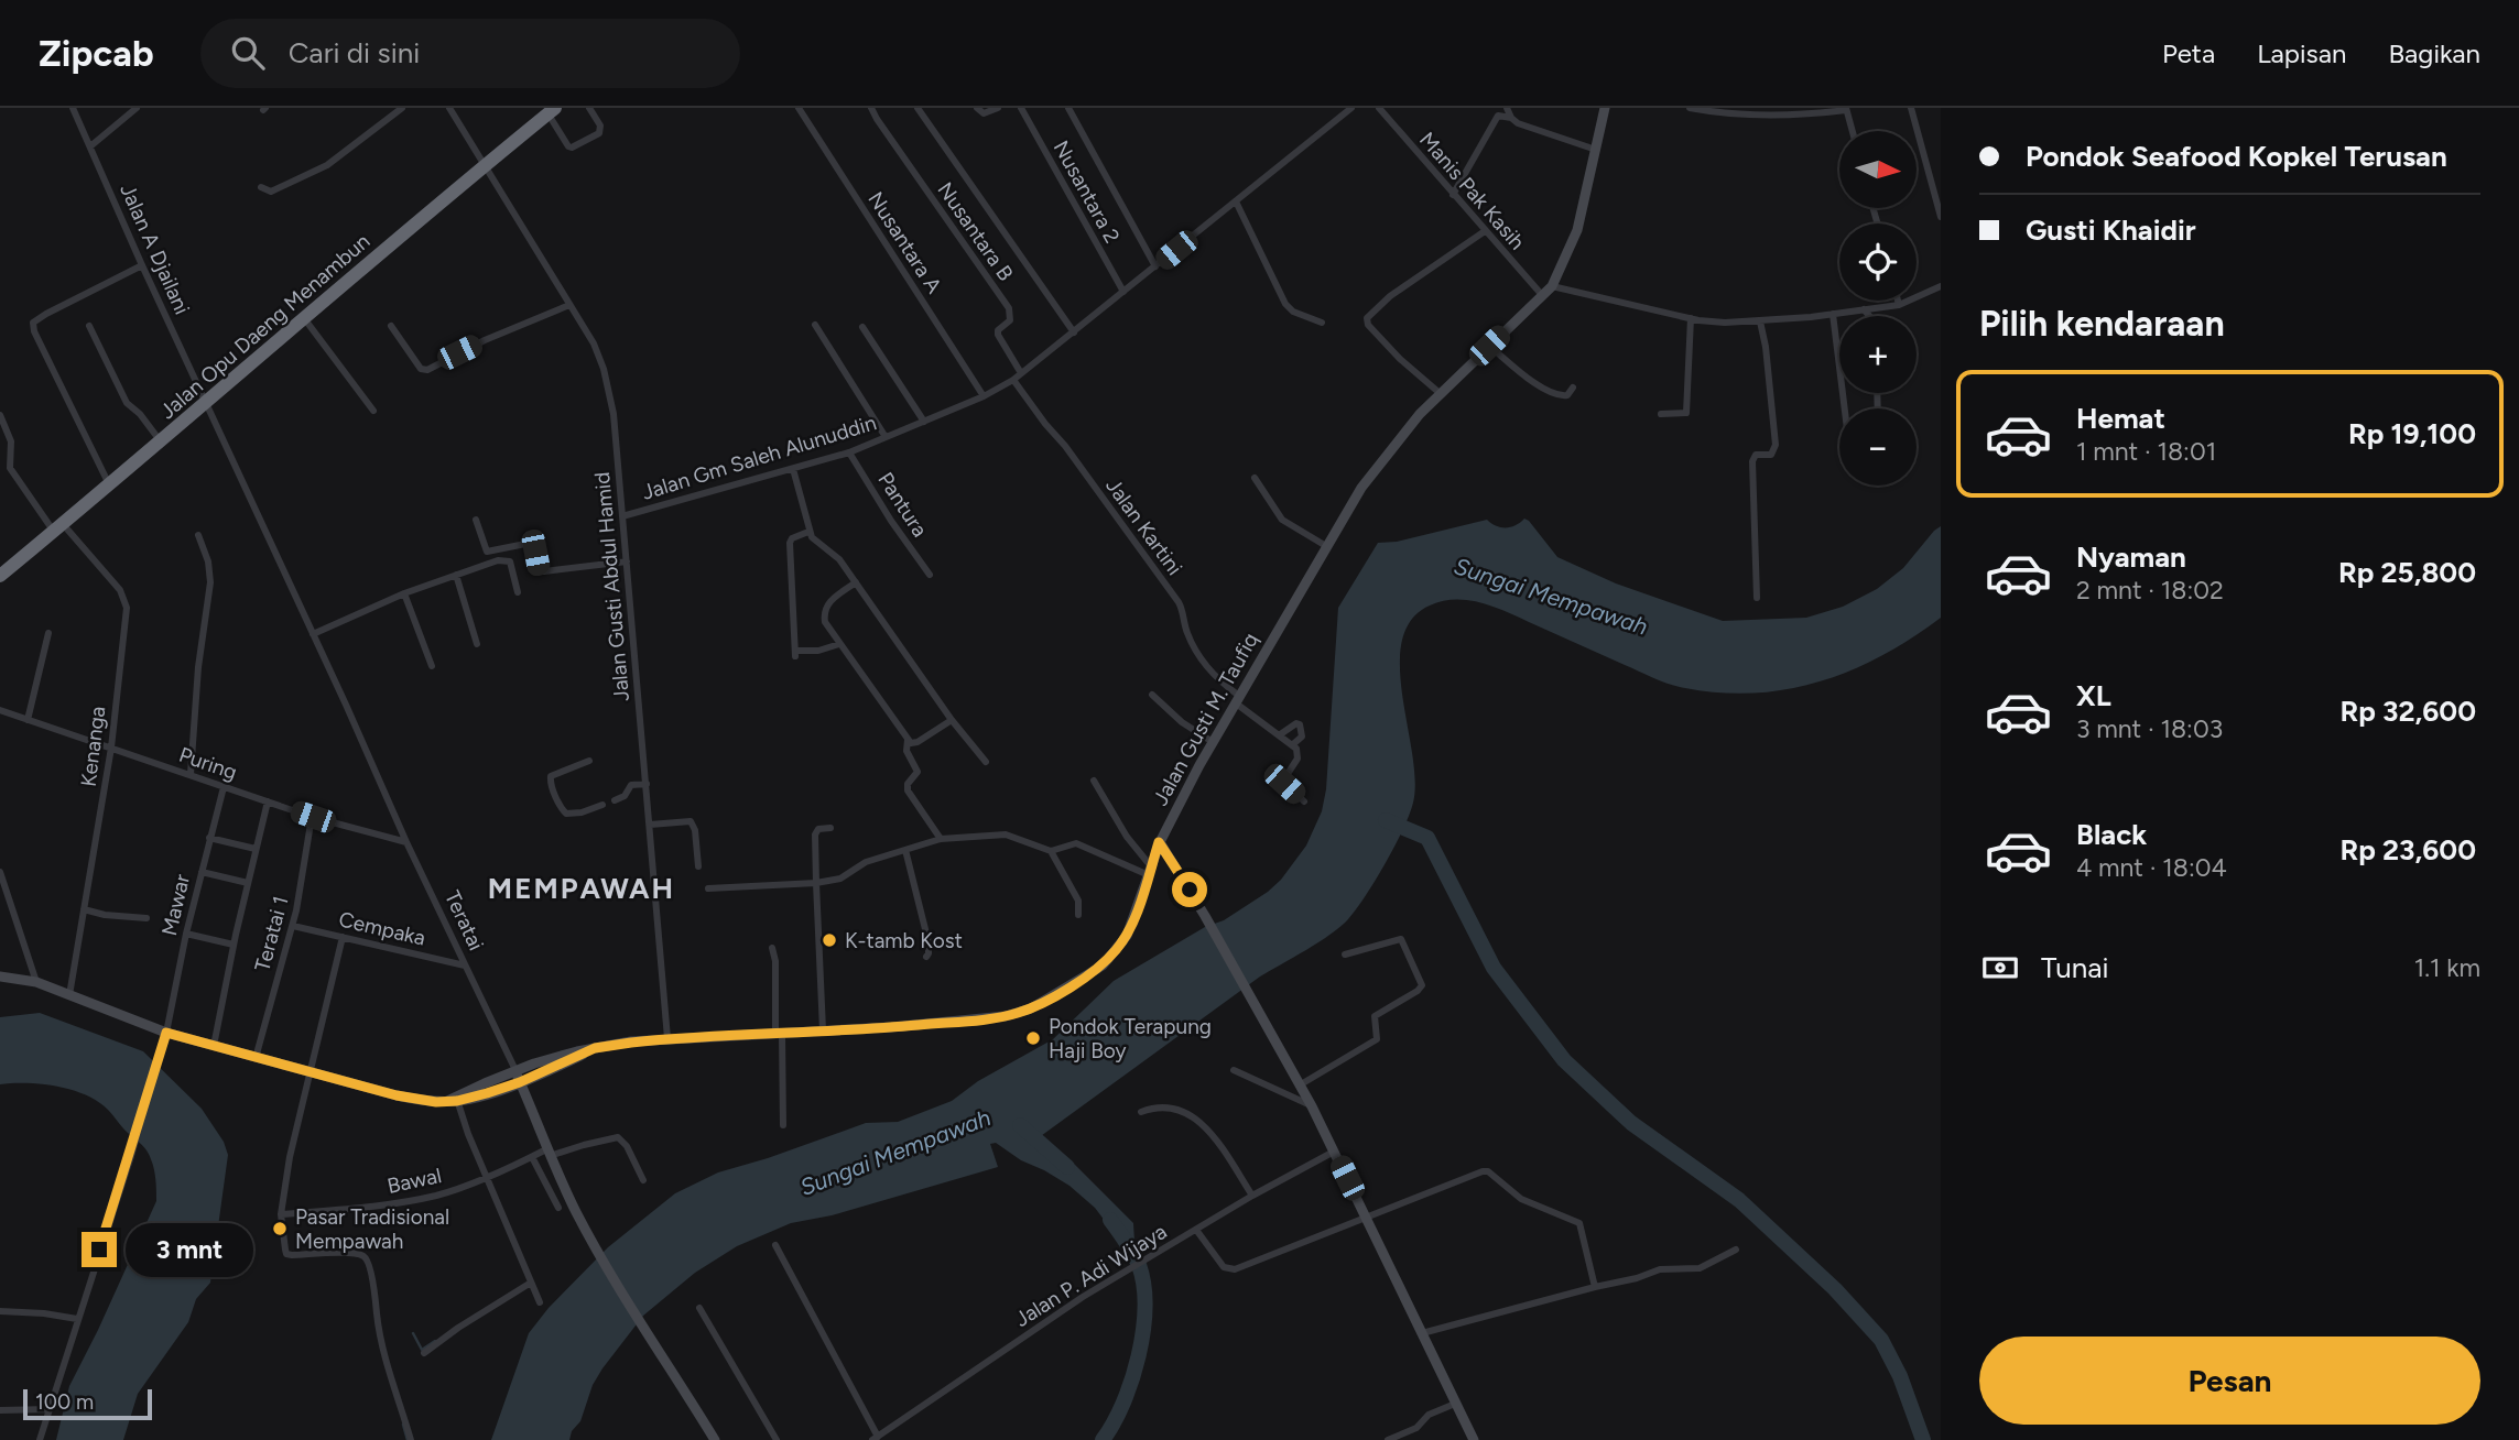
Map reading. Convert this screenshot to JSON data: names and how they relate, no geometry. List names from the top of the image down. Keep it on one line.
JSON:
{"streets":{"highway":["Jalan Opu Daeng Menambun"],"main road":["Jalan Gusti M. Taufiq","Teratai"],"street":["Manis Pak Kasih","Nusantara 2","Nusantara B","Nusantara A","Jalan A Djailani","Jalan Gm Saleh Alunuddin","Pantura","Jalan Kartini","Jalan Gusti Abdul Hamid","Kenanga","Puring","Mawar","Cempaka","Teratai 1","Bawal","Jalan P. Adi Wijaya"]},"crossings":[["Manis Pak Kasih","Jalan Gusti M. Taufiq"],["Nusantara 2","Jalan Gm Saleh Alunuddin"],["Nusantara B","Jalan Gm Saleh Alunuddin"],["Nusantara A","Jalan Gm Saleh Alunuddin"],["Jalan A Djailani","Jalan Opu Daeng Menambun"],["Jalan A Djailani","Teratai"],["Jalan Opu Daeng Menambun","Jalan Gusti Abdul Hamid"],["Jalan Opu Daeng Menambun","Kenanga"],["Jalan Opu Daeng Menambun","Teratai"],["Jalan Gm Saleh Alunuddin","Pantura"],["Jalan Gm Saleh Alunuddin","Jalan Kartini"],["Jalan Gm Saleh Alunuddin","Jalan Gusti Abdul Hamid"],["Jalan Kartini","Jalan Gusti M. Taufiq"],["Jalan Gusti Abdul Hamid","Jalan Gusti M. Taufiq"],["Jalan Gusti M. Taufiq","Kenanga"],["Jalan Gusti M. Taufiq","Mawar"],["Jalan Gusti M. Taufiq","Teratai"],["Jalan Gusti M. Taufiq","Teratai 1"],["Kenanga","Puring"],["Puring","Mawar"],["Puring","Teratai"],["Puring","Teratai 1"],["Teratai","Cempaka"],["Teratai","Bawal"],["Cempaka","Teratai 1"]],"districts":["MEMPAWAH"],"water":["Sungai Mempawah"],"places":["K-tamb Kost","Pondok Terapung Haji Boy","Pasar Tradisional Mempawah"],"scale_bar":"100 m","north":"right","page":{"header":"Zipcab","search":"Cari di sini","nav":["Peta","Lapisan","Bagikan"],"banner":["Pondok Seafood Kopkel Terusan","Gusti Khaidir"],"map_buttons":["+","−"],"heading":"Pilih kendaraan","list":[{"name":"Hemat","note":"1 mnt · 18:01","value":"Rp 19,100"},{"name":"Nyaman","note":"2 mnt · 18:02","value":"Rp 25,800"},{"name":"XL","note":"3 mnt · 18:03","value":"Rp 32,600"},{"name":"Black","note":"4 mnt · 18:04","value":"Rp 23,600"}],"pay":["Tunai","1.1 km"],"bubble":"3 mnt","buttons":"Pesan","scale":"100 m"}}
